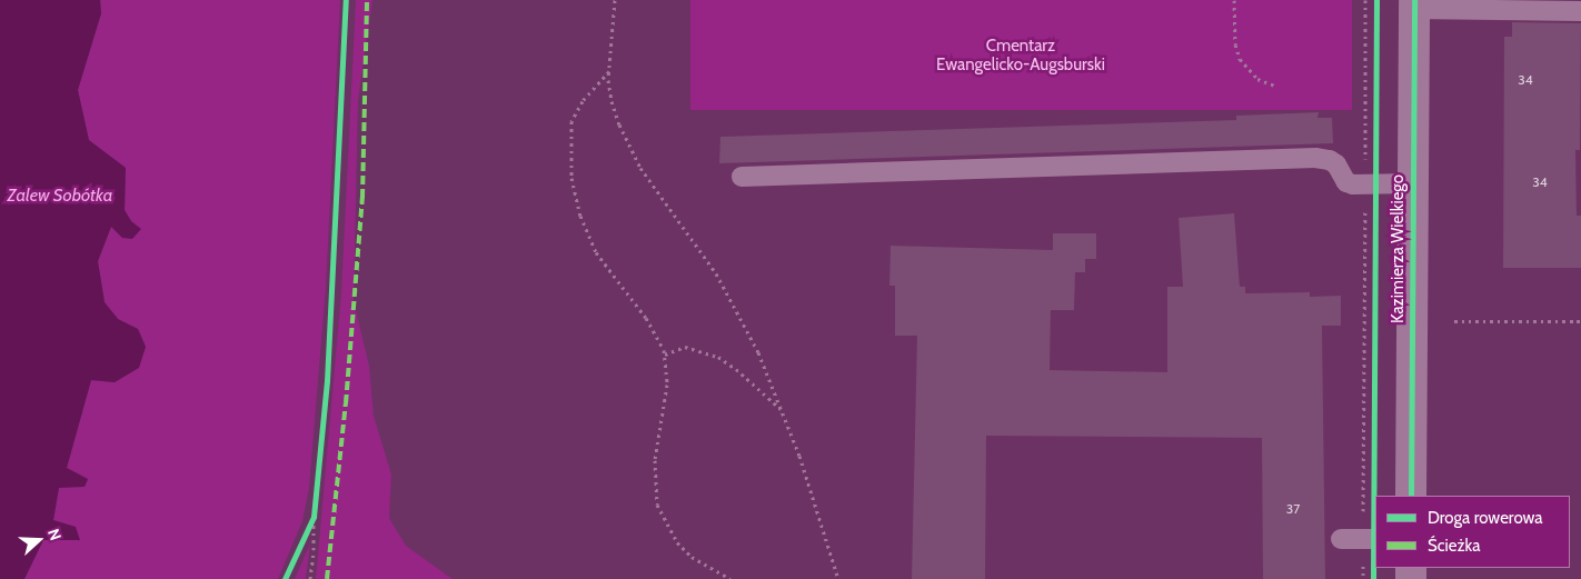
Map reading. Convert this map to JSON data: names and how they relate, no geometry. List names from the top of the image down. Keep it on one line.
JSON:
{"streets":{"street":["Kazimierza Wielkiego"]},"water":["Zalew Sobótka"],"parks":["Cmentarz Ewangelicko-Augsburski"],"house_numbers":["34","34","37"],"legend":["Droga rowerowa","Ścieżka"],"north":"right"}
